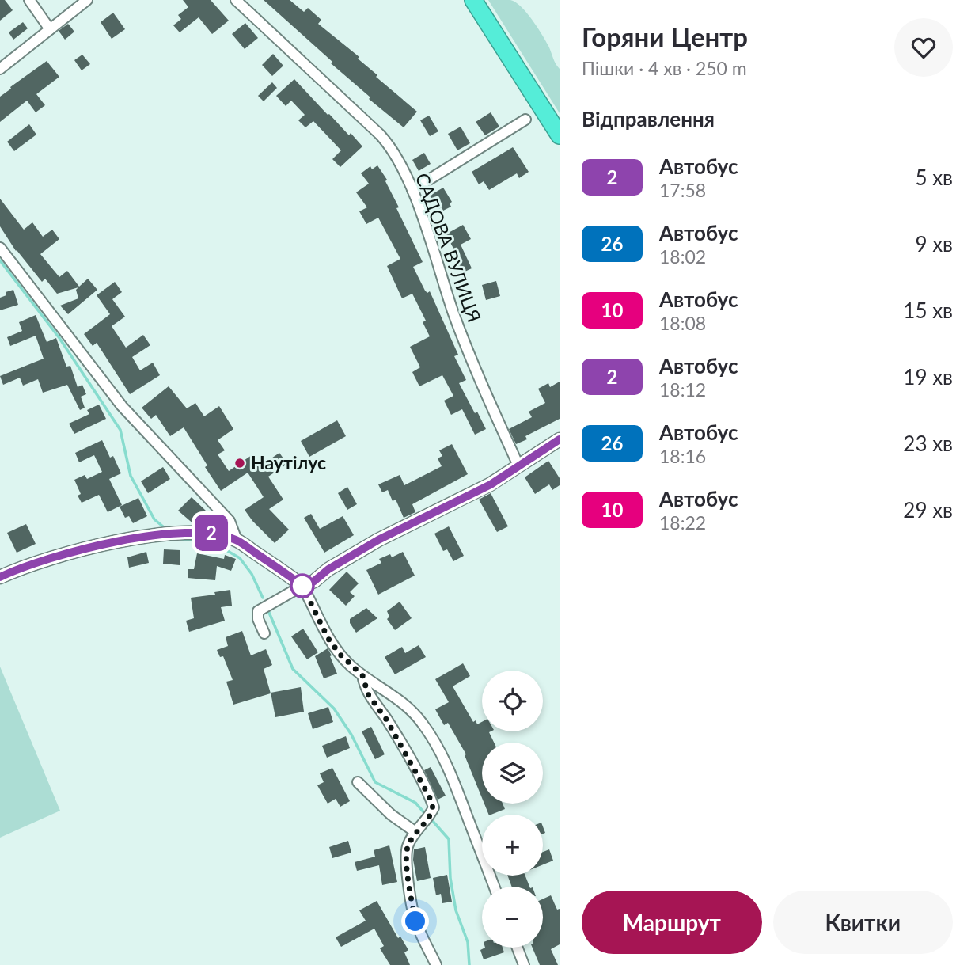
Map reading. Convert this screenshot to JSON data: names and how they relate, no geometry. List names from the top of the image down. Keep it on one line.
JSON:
{"streets":{"street":["САДОВА ВУЛИЦЯ"]},"places":["Наутілус"],"lines":["bus line 2"],"page":{"on_map":"2","heading":[["Горяни Центр","Пішки · 4 хв · 250 m"],"Відправлення"],"list":[{"mark":"2","name":"Автобус","note":"17:58","value":"5 хв"},{"mark":"26","name":"Автобус","note":"18:02","value":"9 хв"},{"mark":"10","name":"Автобус","note":"18:08","value":"15 хв"},{"mark":"2","name":"Автобус","note":"18:12","value":"19 хв"},{"mark":"26","name":"Автобус","note":"18:16","value":"23 хв"},{"mark":"10","name":"Автобус","note":"18:22","value":"29 хв"}],"map_buttons":["+","−"],"buttons":["Маршрут","Квитки"]}}
